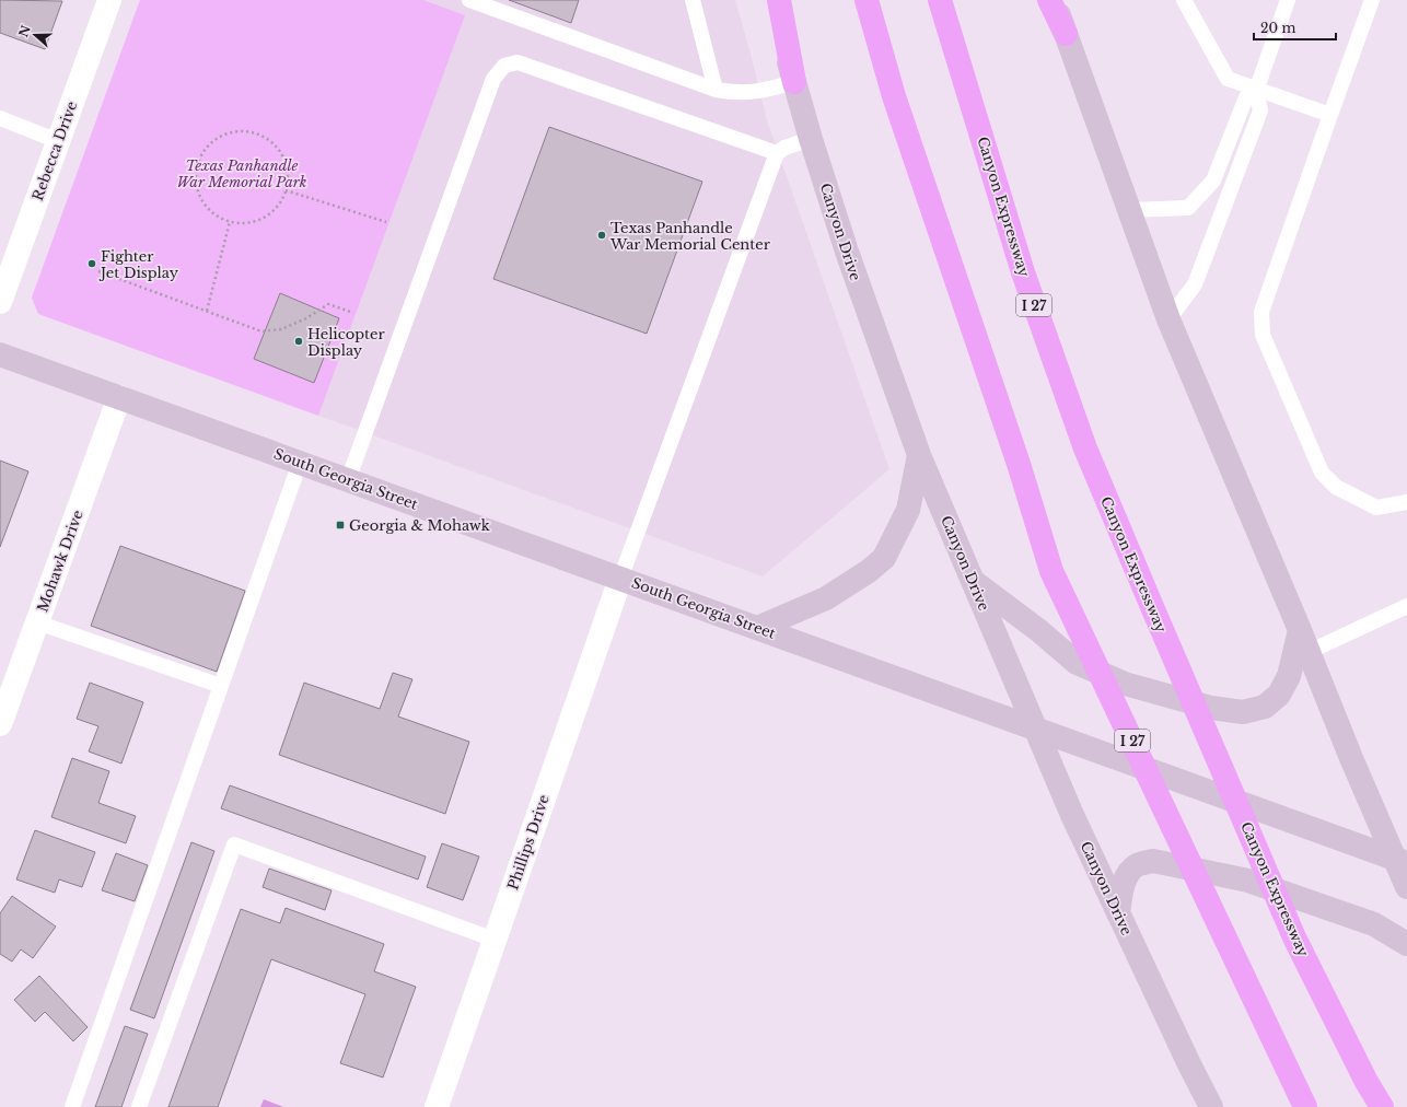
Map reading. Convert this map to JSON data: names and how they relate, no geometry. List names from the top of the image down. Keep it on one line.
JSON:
{"streets":{"highway":["Canyon Expressway","I 27"],"main road":["Canyon Drive","South Georgia Street"],"street":["Rebecca Drive","Mohawk Drive","Phillips Drive"]},"crossings":[["Canyon Drive","South Georgia Street"],["South Georgia Street","Mohawk Drive"],["South Georgia Street","Phillips Drive"]],"parks":["Texas Panhandle War Memorial Park"],"places":{"other":["Texas Panhandle War Memorial Center","Fighter Jet Display","Helicopter Display"],"transit":["Georgia & Mohawk"]},"scale_bar":"20 m","north":"left"}
